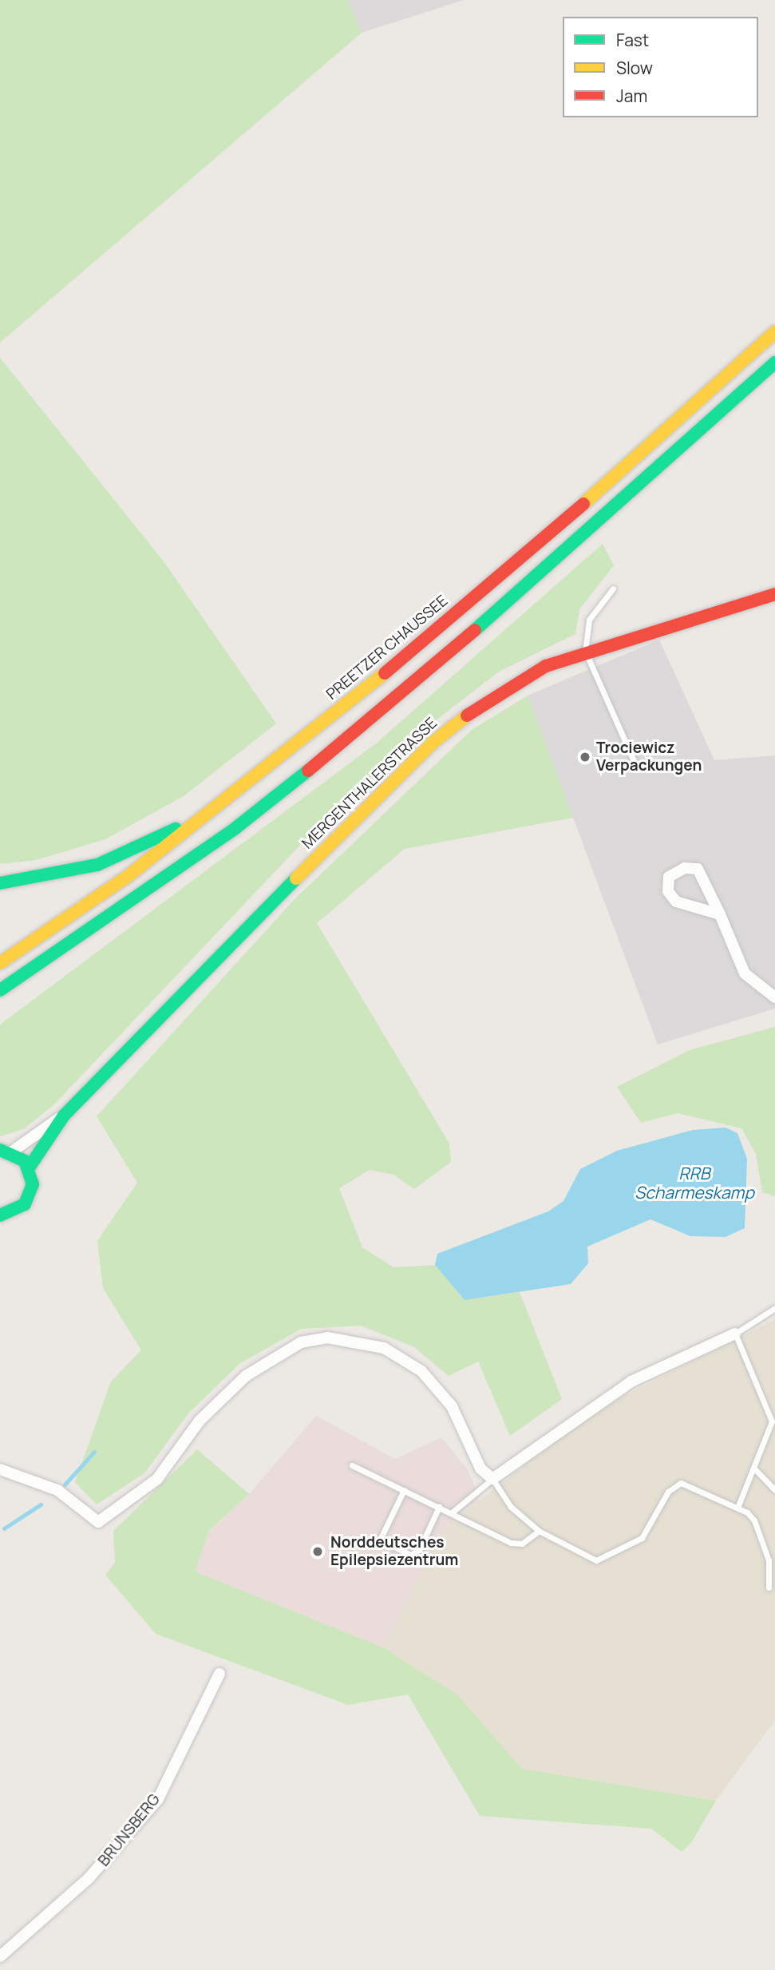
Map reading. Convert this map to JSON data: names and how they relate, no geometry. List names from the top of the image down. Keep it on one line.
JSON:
{"streets":{"main road":["PREETZER CHAUSSEE","MERGENTHALERSTRASSE"],"street":["BRUNSBERG"]},"water":["RRB Scharmeskamp"],"places":["Trociewicz Verpackungen","Norddeutsches Epilepsiezentrum"],"legend":["Fast","Slow","Jam"]}
